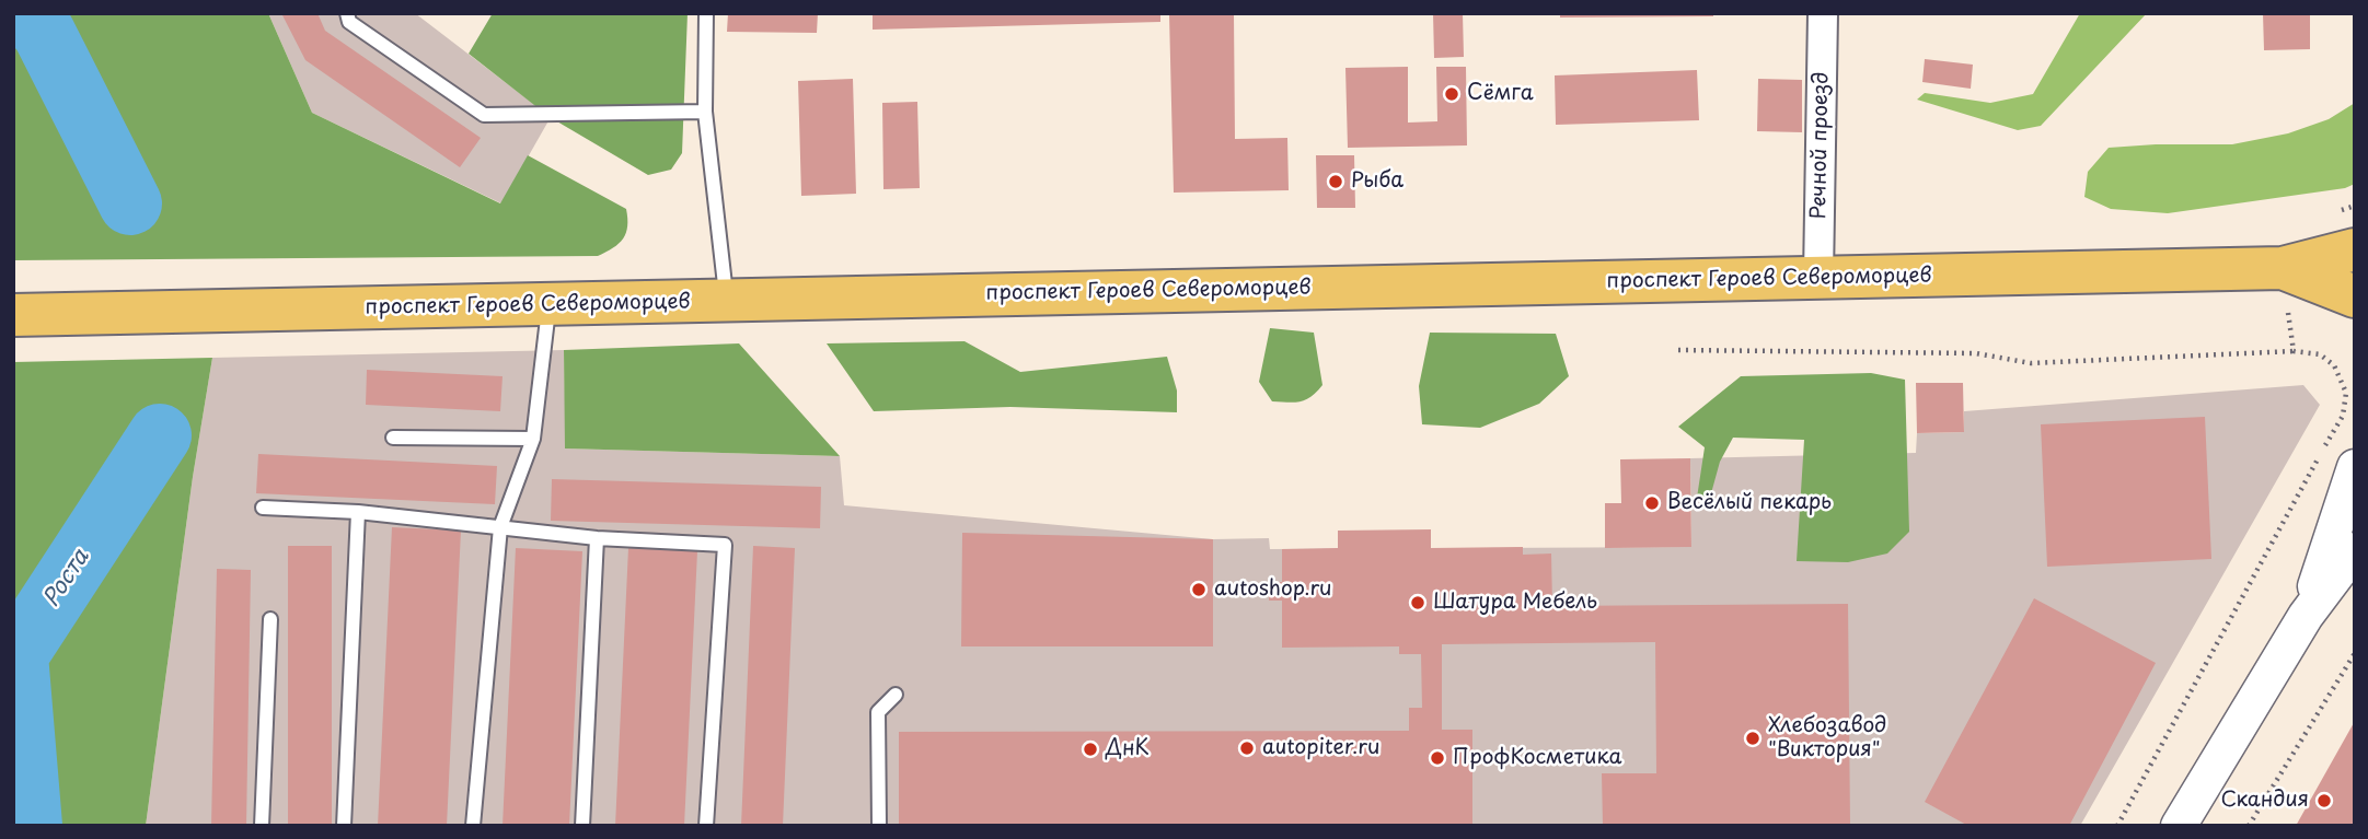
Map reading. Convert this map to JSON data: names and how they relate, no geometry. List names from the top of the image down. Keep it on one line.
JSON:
{"streets":{"main road":["проспект Героев Североморцев"],"street":["Речной проезд"]},"crossings":[["Речной проезд","проспект Героев Североморцев"]],"water":["Роста"],"places":["Сёмга","Рыба","Весёлый пекарь","autoshop.ru","Шатура Мебель","Хлебозавод \"Виктория\"","autopiter.ru","ДнК","ПрофКосметика","Скандия"]}
